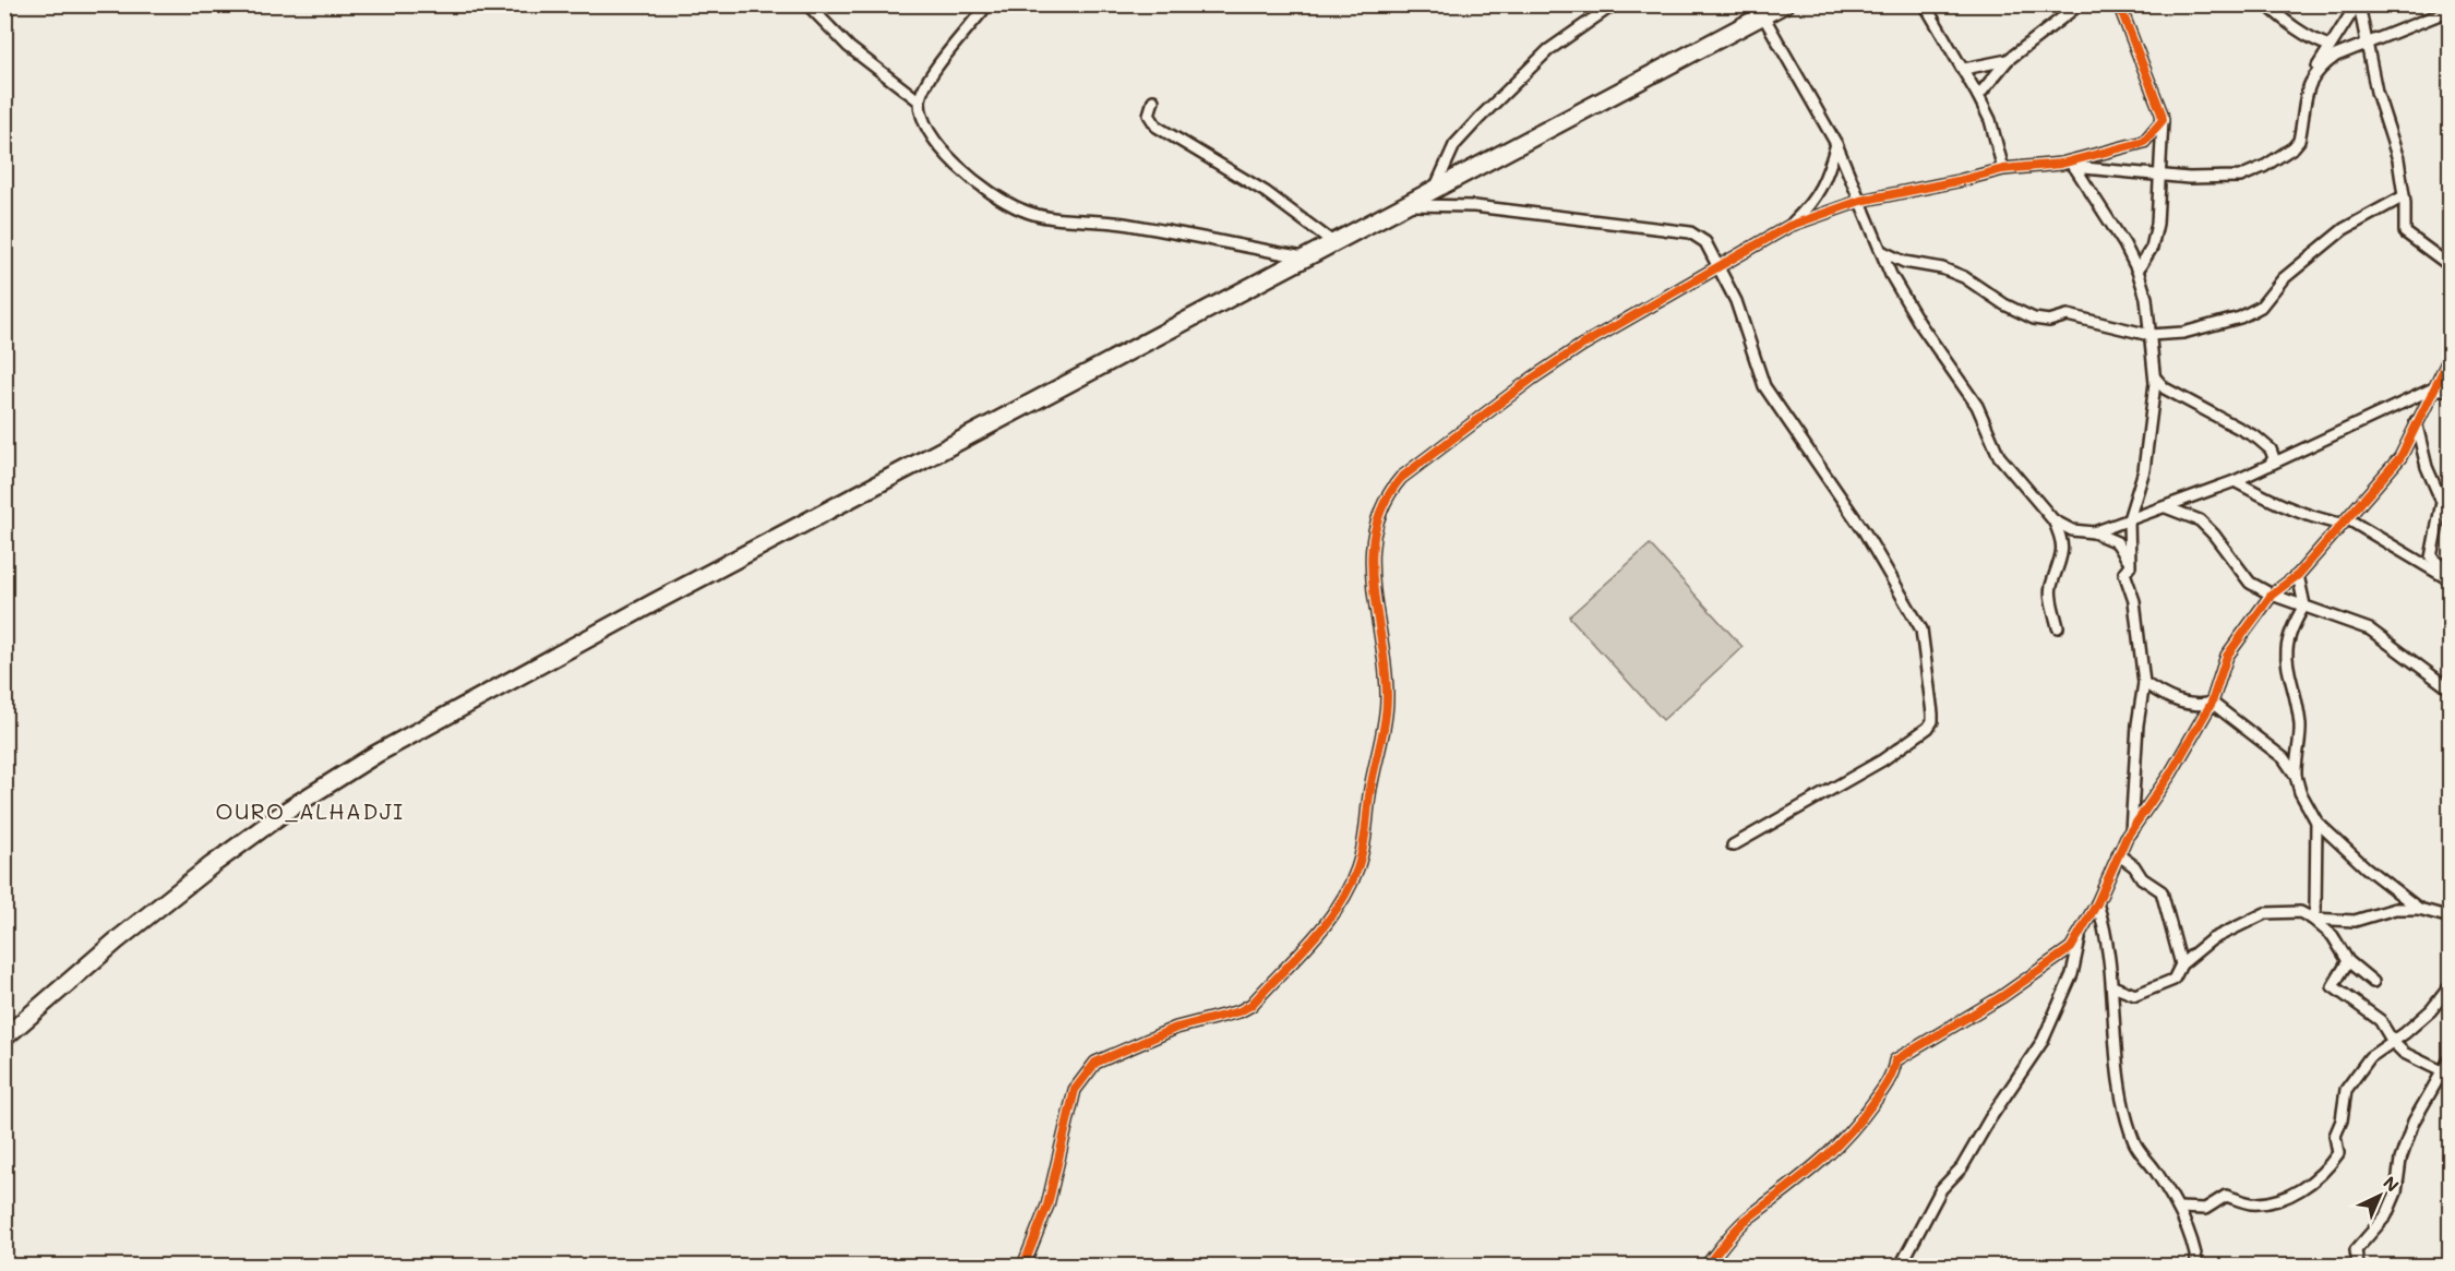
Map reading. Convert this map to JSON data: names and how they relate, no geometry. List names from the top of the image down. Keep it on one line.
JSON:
{"districts":["OURO_ALHADJI"],"north":"top right"}
